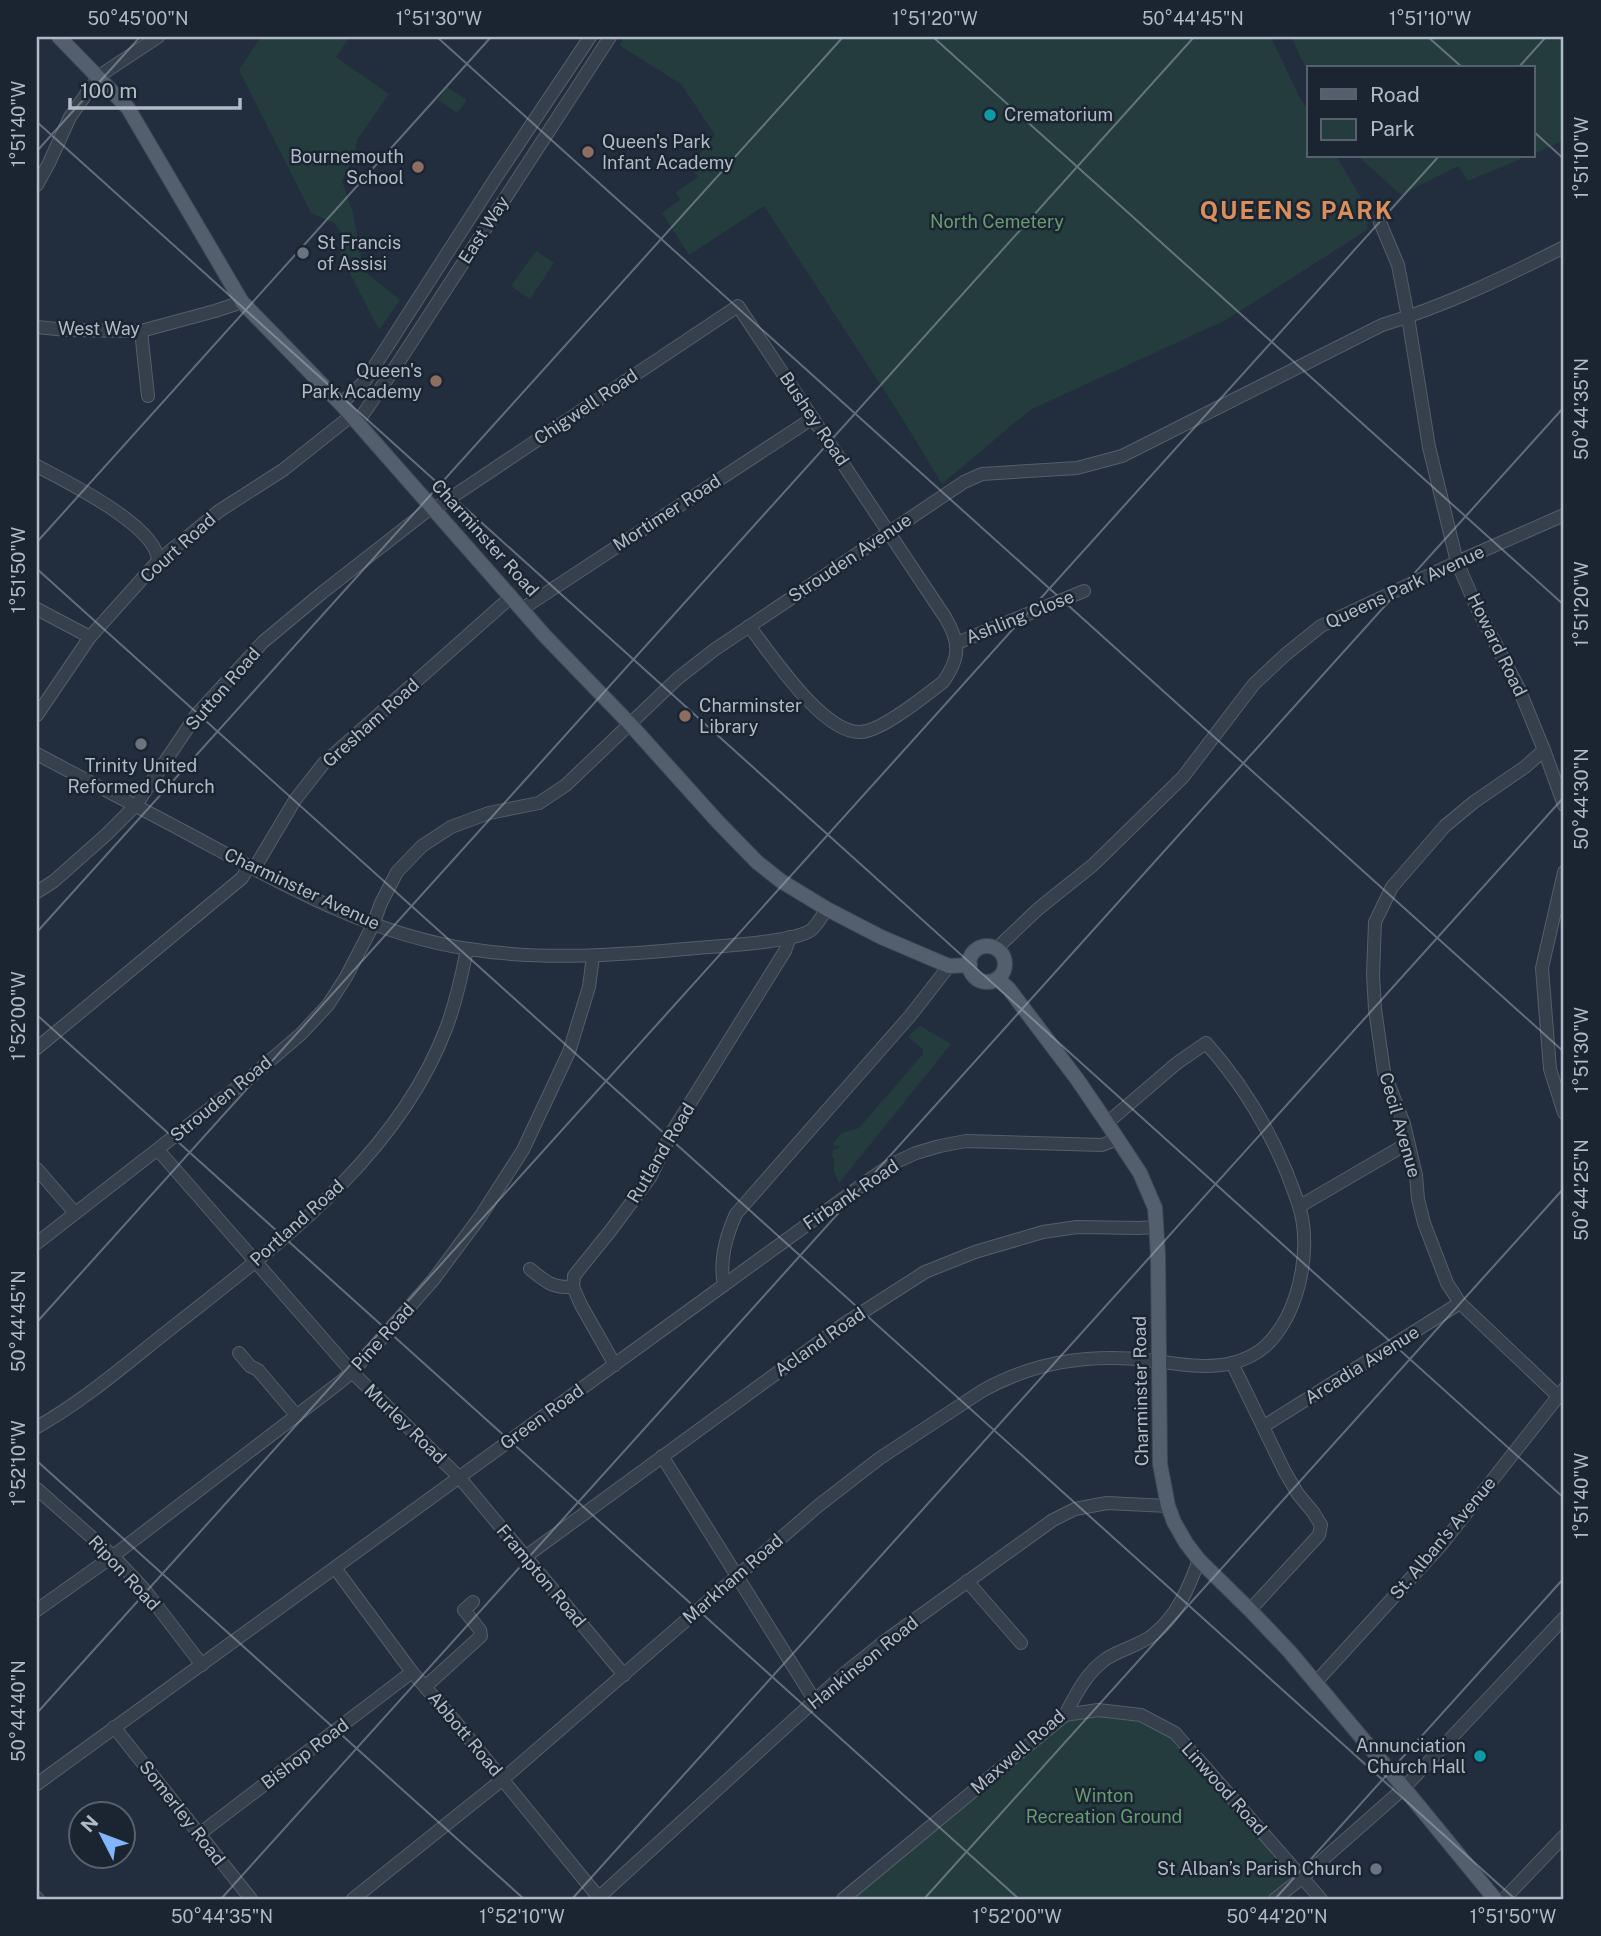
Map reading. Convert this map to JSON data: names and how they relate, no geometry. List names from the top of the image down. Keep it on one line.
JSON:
{"streets":{"main road":["Charminster Road"],"street":["East Way","West Way","Chigwell Road","Bushey Road","Mortimer Road","Court Road","Strouden Avenue","Queens Park Avenue","Ashling Close","Howard Road","Sutton Road","Gresham Road","Charminster Avenue","Strouden Road","Cecil Avenue","Rutland Road","Firbank Road","Portland Road","Pine Road","Acland Road","Arcadia Avenue","Green Road","Murley Road","St. Alban's Avenue","Ripon Road","Frampton Road","Markham Road","Hankinson Road","Abbott Road","Maxwell Road","Bishop Road","Linwood Road","Somerley Road"]},"crossings":[["East Way","Charminster Road"],["East Way","Court Road"],["West Way","Charminster Road"],["Chigwell Road","Bushey Road"],["Chigwell Road","Charminster Road"],["Chigwell Road","Sutton Road"],["Bushey Road","Mortimer Road"],["Bushey Road","Strouden Avenue"],["Bushey Road","Ashling Close"],["Mortimer Road","Charminster Road"],["Charminster Road","Court Road"],["Charminster Road","Strouden Avenue"],["Charminster Road","Queens Park Avenue"],["Charminster Road","Sutton Road"],["Charminster Road","Gresham Road"],["Charminster Road","Charminster Avenue"],["Charminster Road","Firbank Road"],["Charminster Road","Acland Road"],["Charminster Road","St. Alban's Avenue"],["Charminster Road","Markham Road"],["Charminster Road","Hankinson Road"],["Charminster Road","Maxwell Road"],["Strouden Avenue","Howard Road"],["Strouden Avenue","Charminster Avenue"],["Strouden Avenue","Strouden Road"],["Queens Park Avenue","Howard Road"],["Howard Road","Cecil Avenue"],["Sutton Road","Charminster Avenue"],["Gresham Road","Charminster Avenue"],["Charminster Avenue","Strouden Road"],["Charminster Avenue","Rutland Road"],["Charminster Avenue","Portland Road"],["Charminster Avenue","Pine Road"],["Strouden Road","Murley Road"],["Cecil Avenue","Arcadia Avenue"],["Cecil Avenue","St. Alban's Avenue"],["Firbank Road","Green Road"],["Portland Road","Murley Road"],["Pine Road","Murley Road"],["Pine Road","Ripon Road"],["Acland Road","Frampton Road"],["Green Road","Murley Road"],["Green Road","Ripon Road"],["Green Road","Frampton Road"],["Green Road","Abbott Road"],["Green Road","Somerley Road"],["Murley Road","Frampton Road"],["Frampton Road","Markham Road"],["Markham Road","Abbott Road"],["Hankinson Road","Abbott Road"],["Abbott Road","Bishop Road"],["Maxwell Road","Linwood Road"],["Bishop Road","Somerley Road"]],"districts":["QUEENS PARK"],"parks":["North Cemetery","Winton Recreation Ground"],"places":["Crematorium","Queen's Park Infant Academy","Bournemouth School","St Francis of Assisi","Queen's Park Academy","Charminster Library","Trinity United Reformed Church","Annunciation Church Hall","St Alban’s Parish Church"],"legend":["Road","Park"],"scale_bar":"100 m","north":"top left","coordinates":["50°45'00\"N","1°51'30\"W","1°51'20\"W","50°44'45\"N","1°51'10\"W","1°51'40\"W","50°44'35\"N","1°51'50\"W","50°44'30\"N","1°52'00\"W","50°44'25\"N","1°52'10\"W","50°44'40\"N","50°44'20\"N"]}
